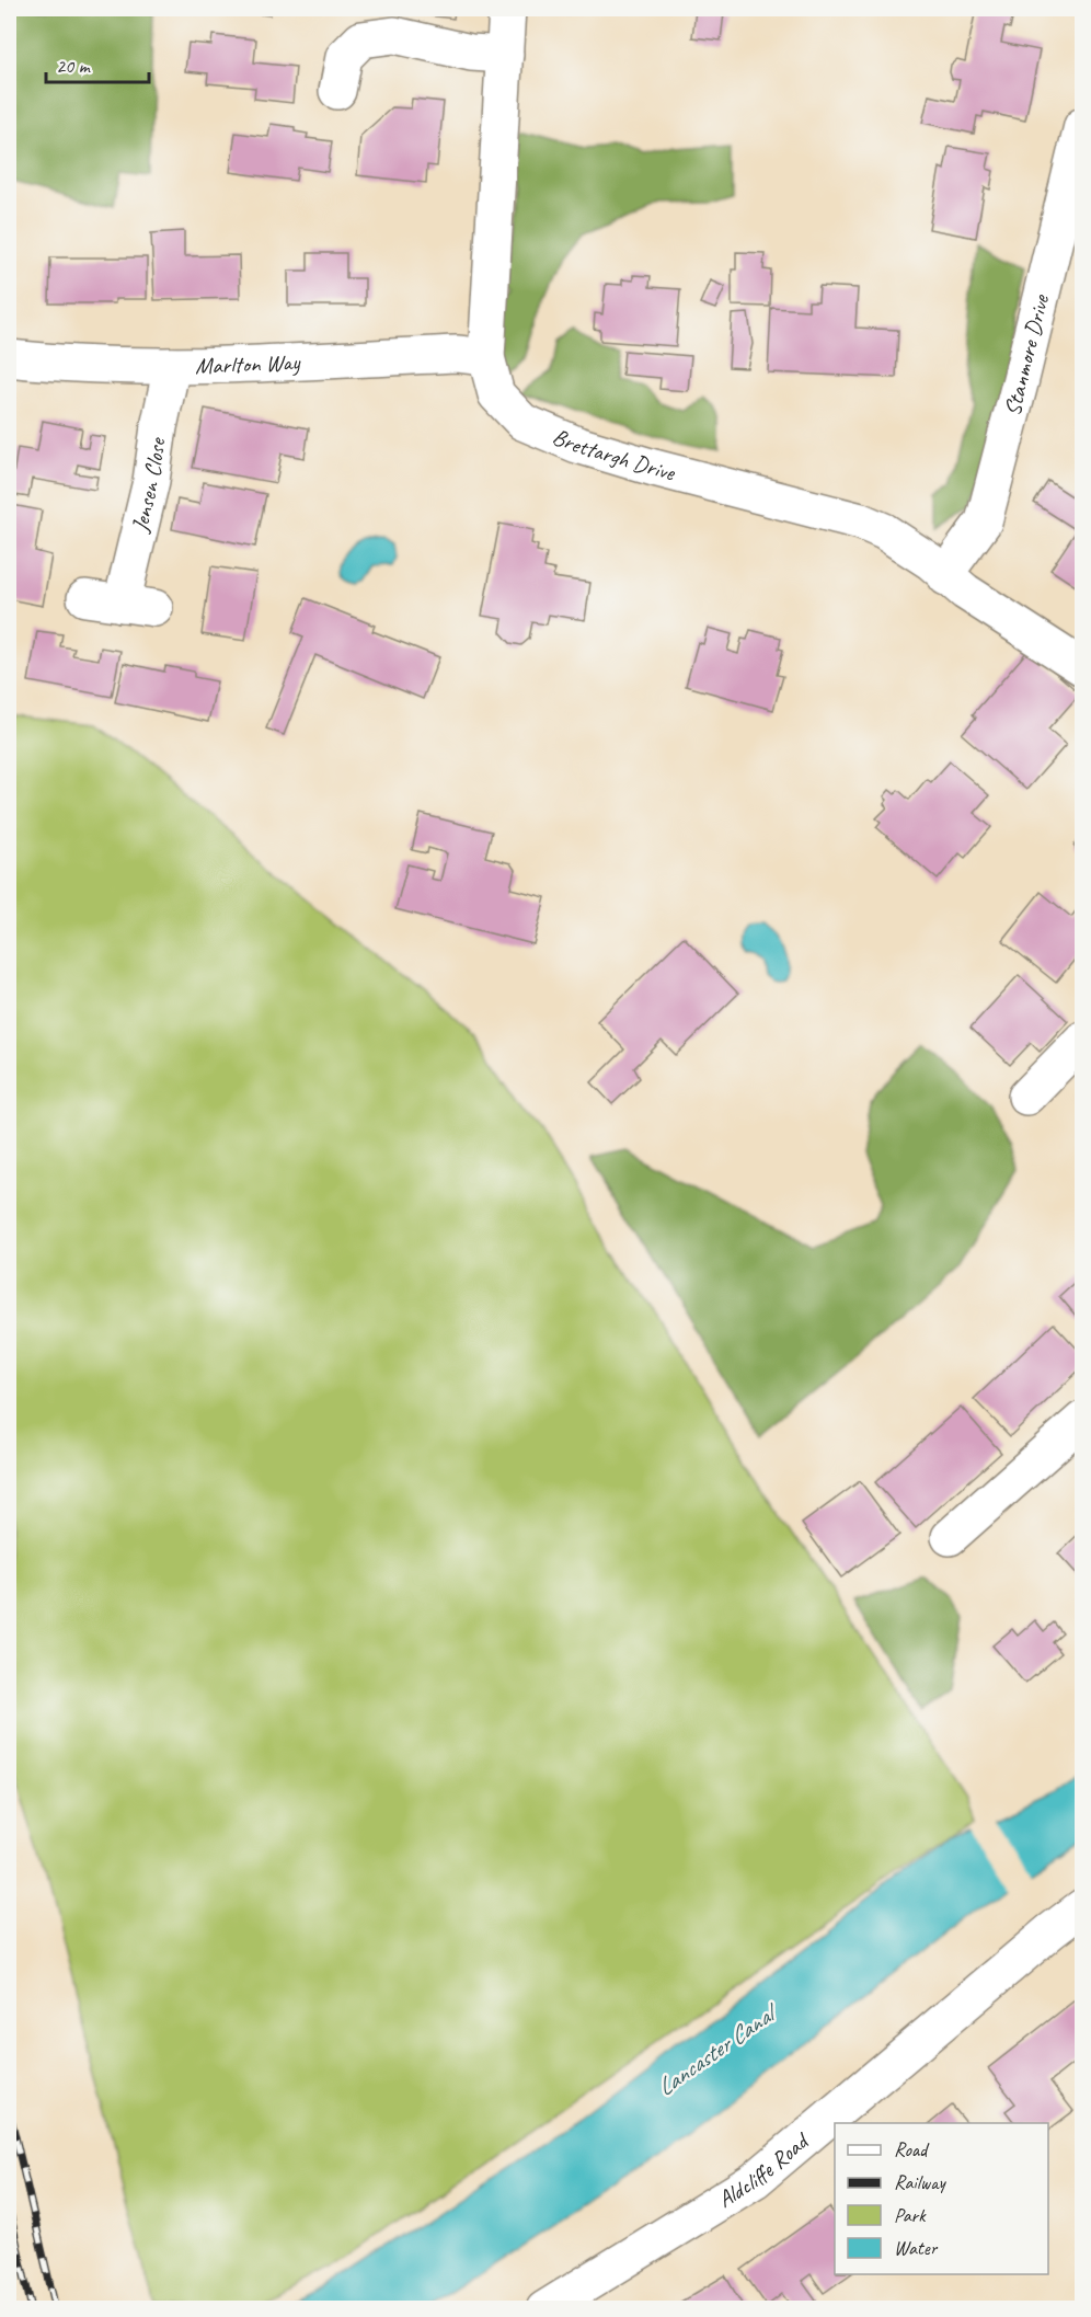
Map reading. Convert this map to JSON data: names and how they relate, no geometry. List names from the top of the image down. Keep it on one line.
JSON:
{"streets":{"street":["Stanmore Drive","Marlton Way","Brettargh Drive","Jensen Close","Aldcliffe Road"]},"crossings":[["Stanmore Drive","Brettargh Drive"],["Marlton Way","Brettargh Drive"],["Marlton Way","Jensen Close"]],"water":["Lancaster Canal"],"legend":["Road","Railway","Park","Water"],"scale_bar":"20 m"}
